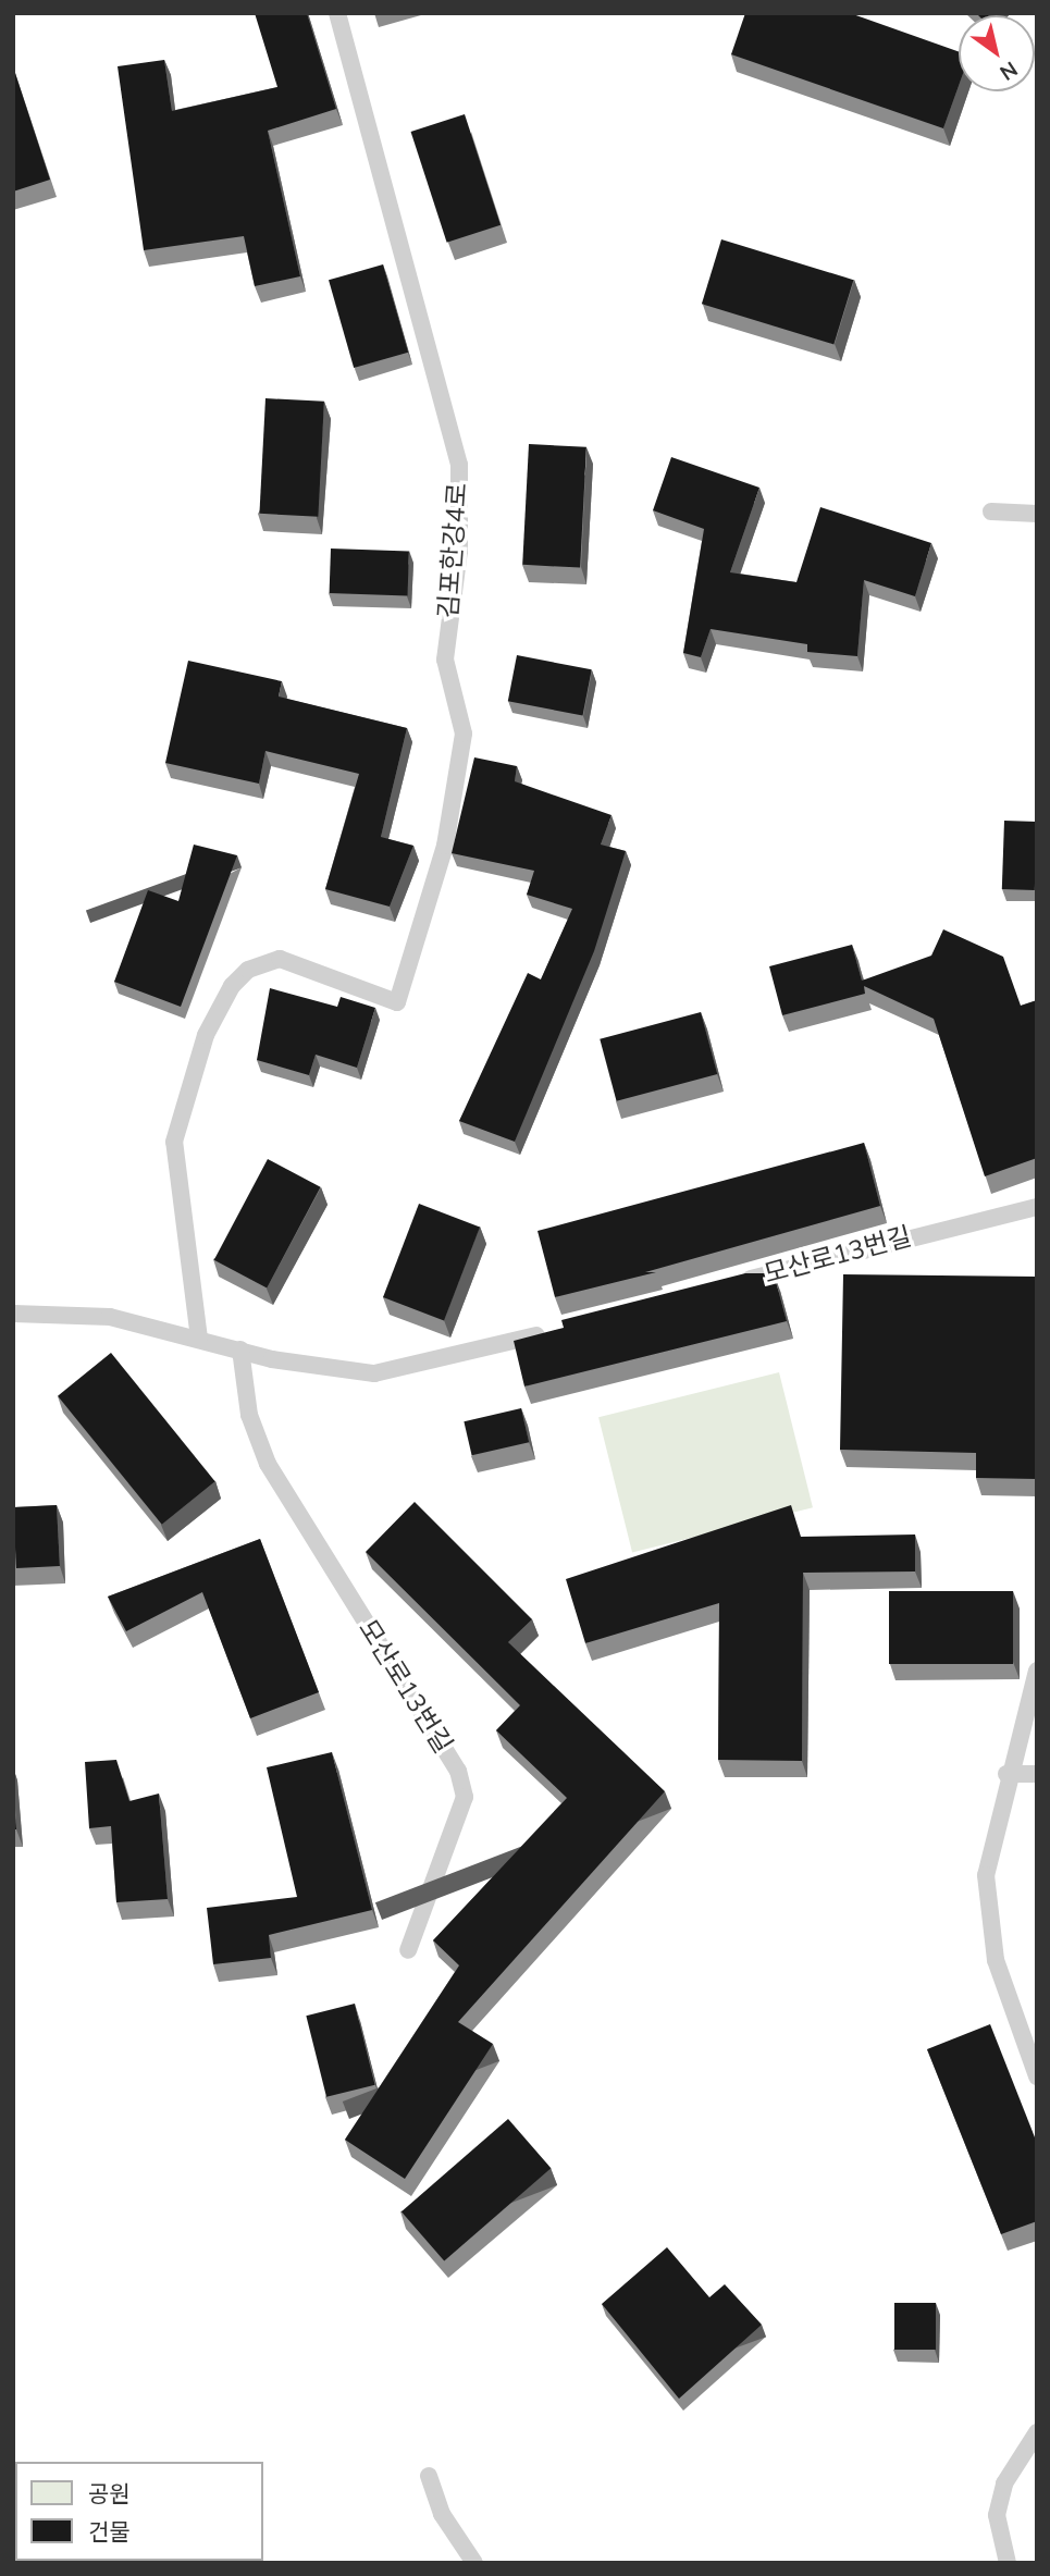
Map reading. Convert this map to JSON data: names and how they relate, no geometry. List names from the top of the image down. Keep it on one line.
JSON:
{"streets":{"lane":["김포한강4로","모산로13번길"]},"legend":["공원","건물"],"north":"bottom right"}
